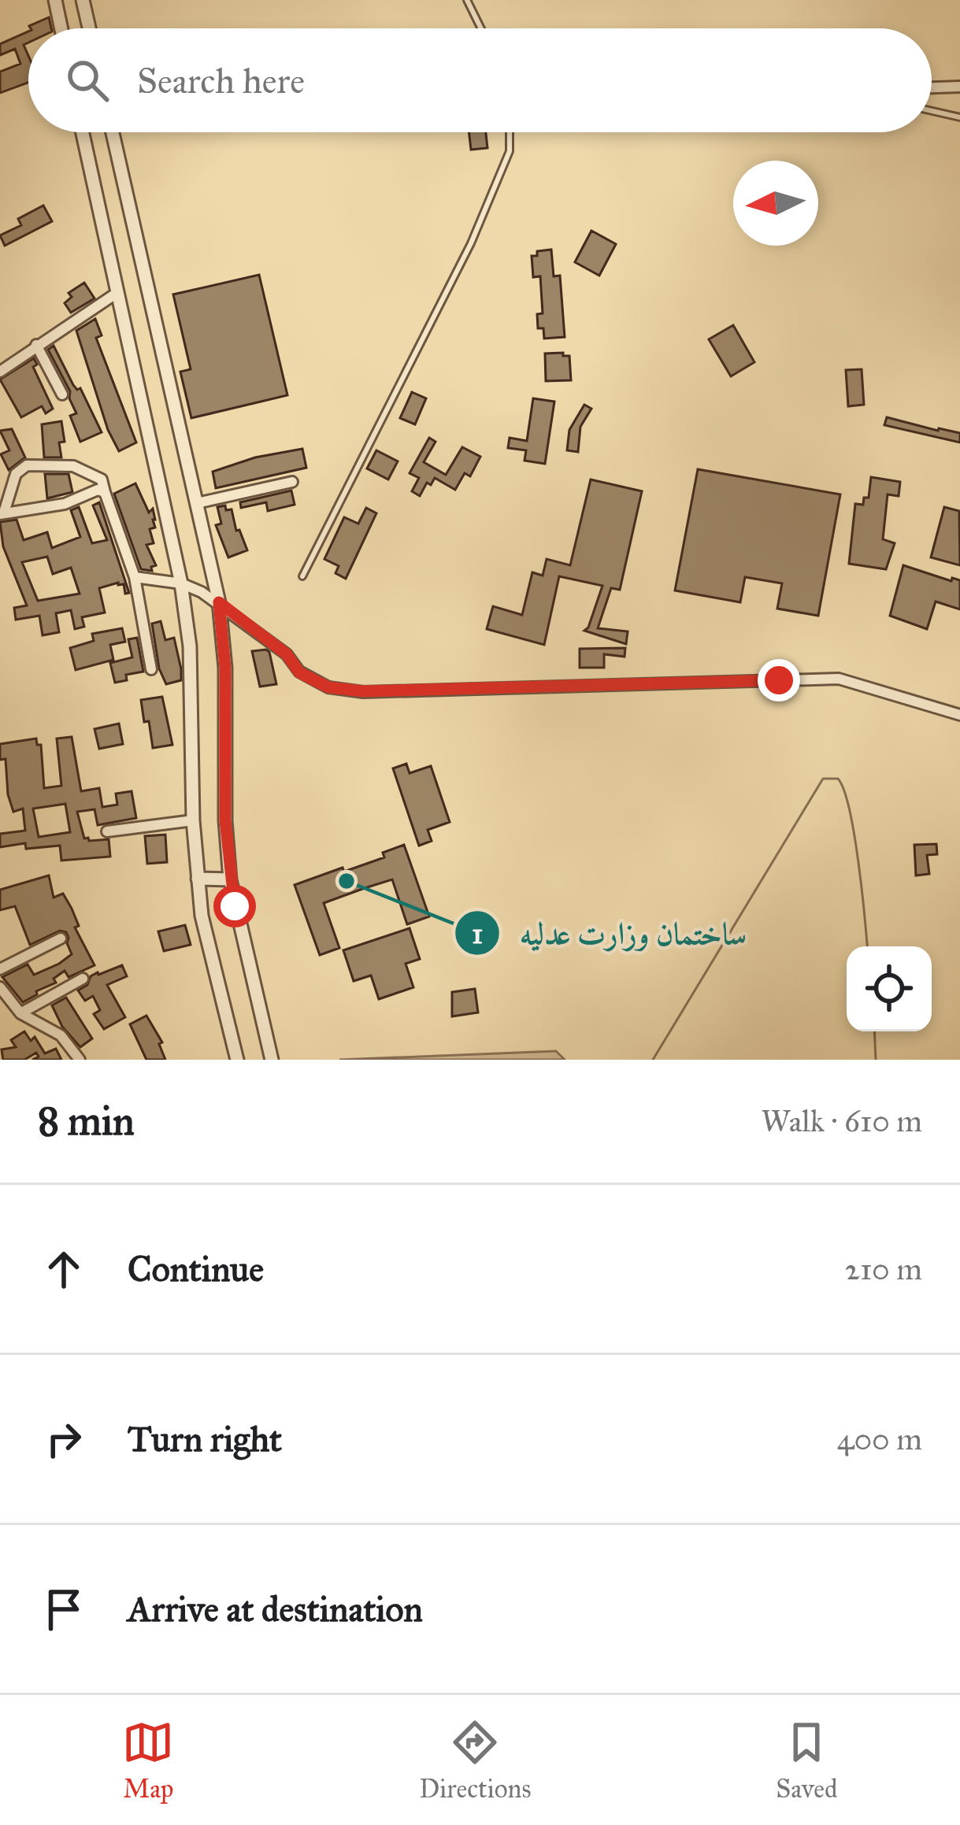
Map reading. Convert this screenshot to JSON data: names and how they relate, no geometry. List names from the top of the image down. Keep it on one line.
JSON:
{"places":["ساختمان وزارت عدلیه"],"north":"left","page":{"search":"Search here","heading":["8 min","Walk · 610 m"],"list":[["Continue","210 m"],["Turn right","400 m"],"Arrive at destination"],"nav":["Map","Directions","Saved"]}}
